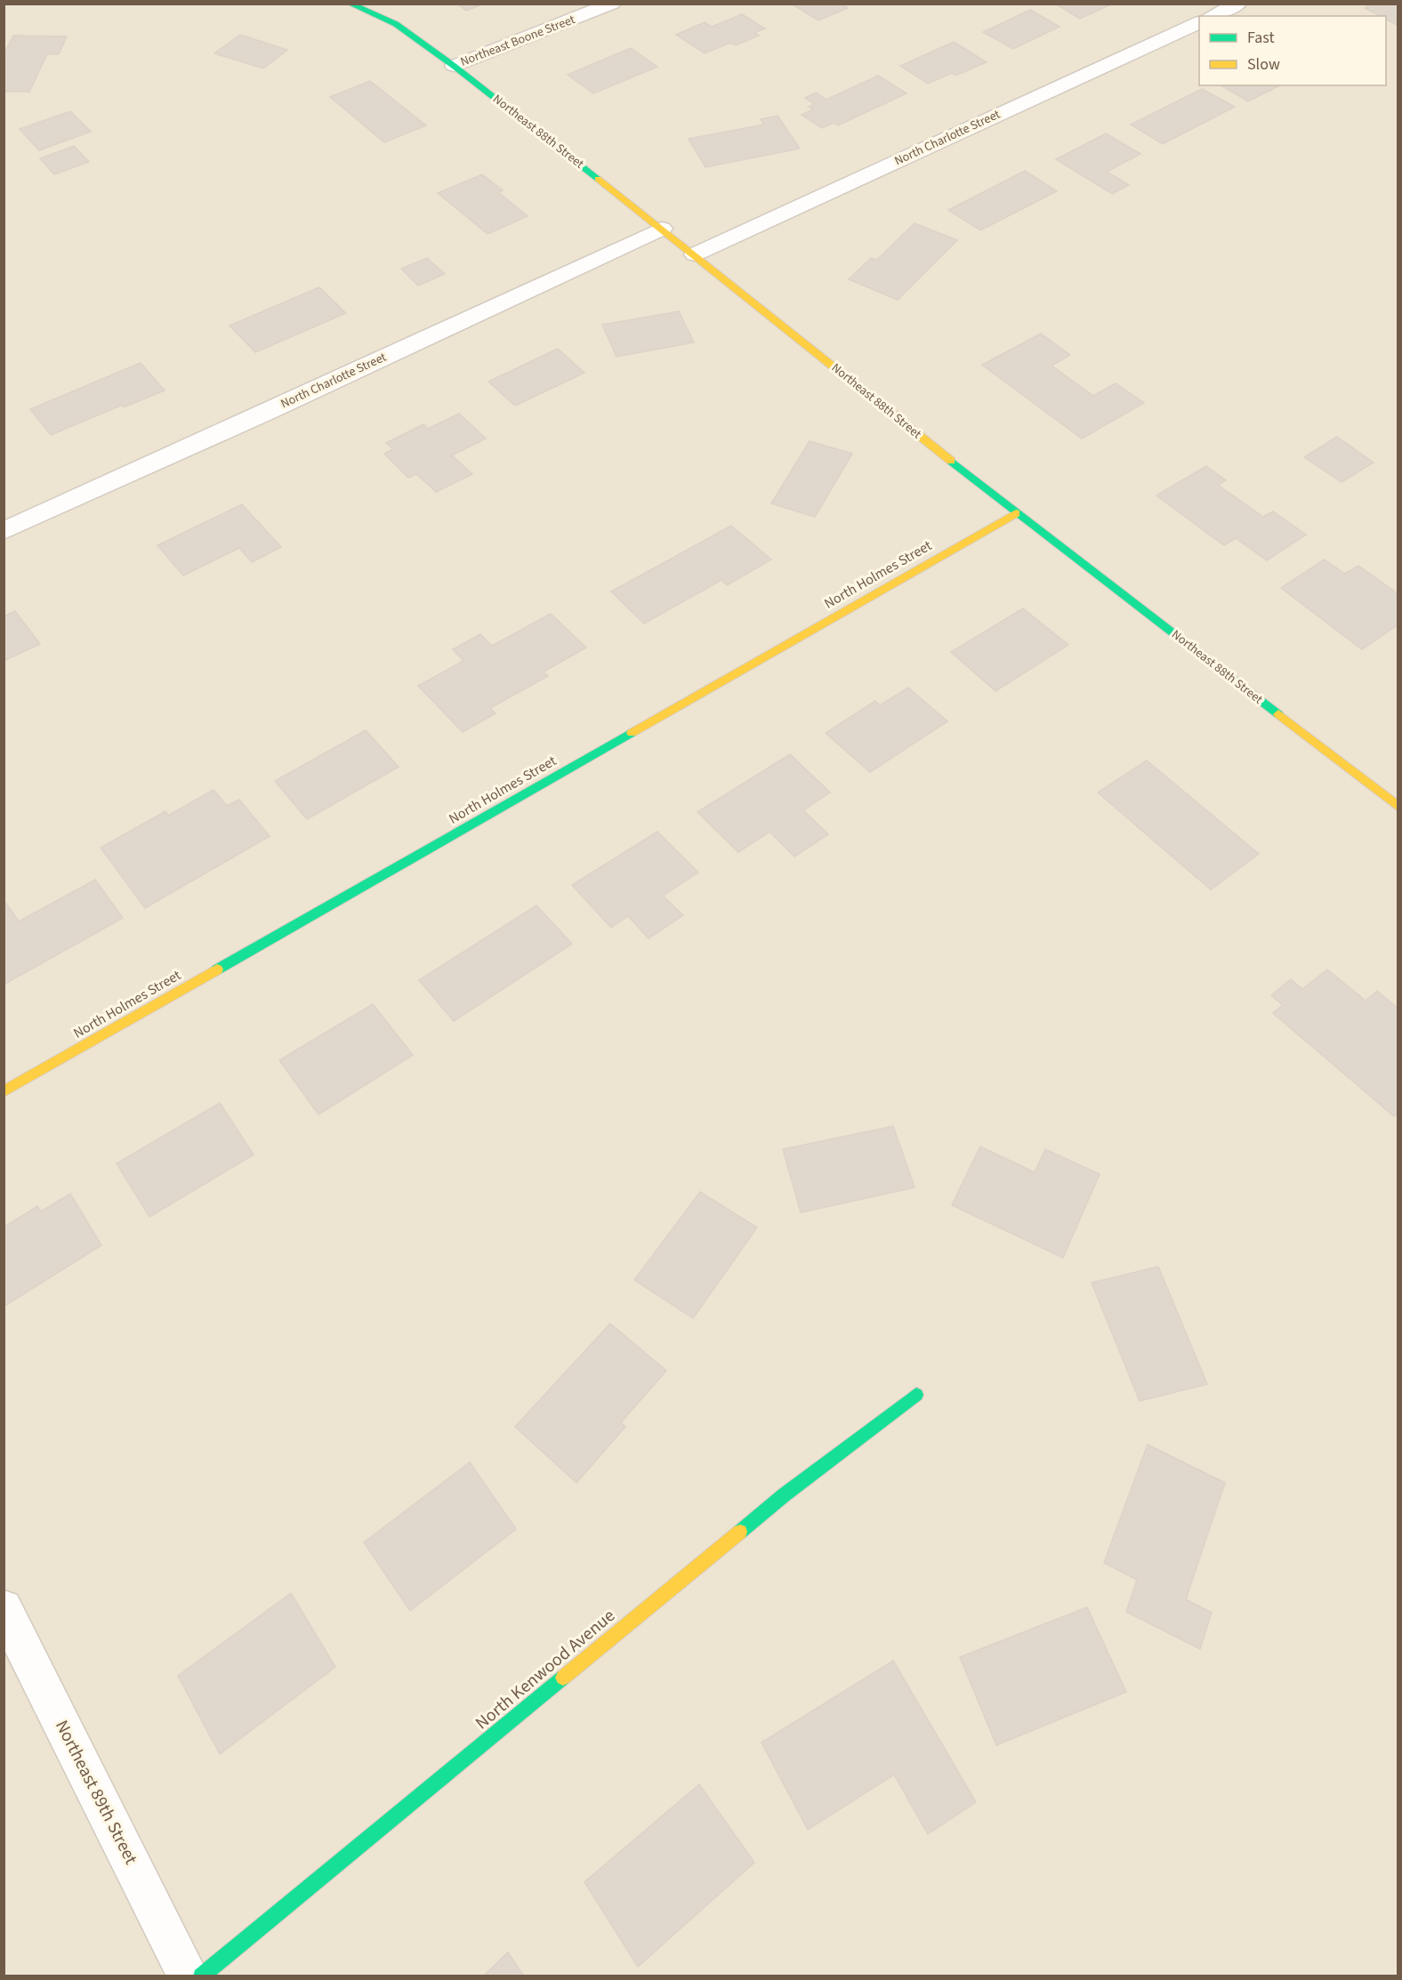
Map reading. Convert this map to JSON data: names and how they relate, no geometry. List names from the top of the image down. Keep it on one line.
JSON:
{"streets":{"street":["Northeast Boone Street","Northeast 88th Street","North Charlotte Street","North Holmes Street","North Kenwood Avenue","Northeast 89th Street"]},"crossings":[["Northeast Boone Street","Northeast 88th Street"],["Northeast 88th Street","North Charlotte Street"],["Northeast 88th Street","North Holmes Street"]],"legend":["Fast","Slow"]}
